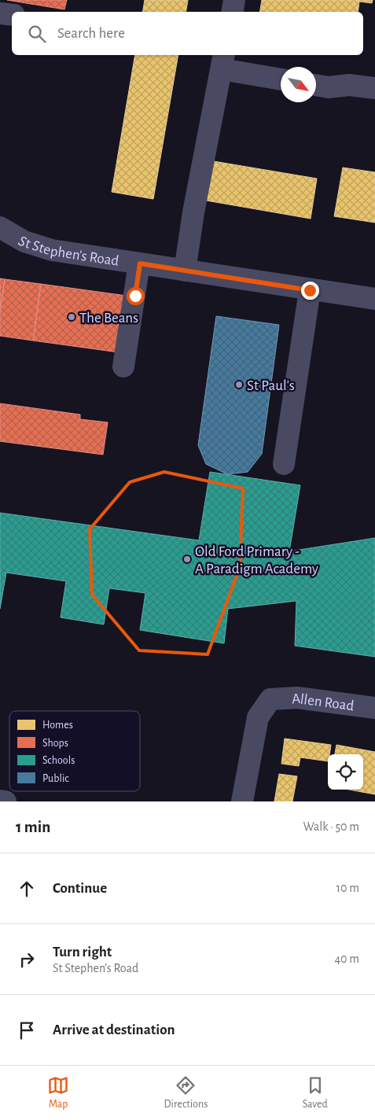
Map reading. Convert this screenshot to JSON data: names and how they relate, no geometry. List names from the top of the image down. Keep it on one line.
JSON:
{"streets":{"street":["St Stephen's Road","Allen Road"]},"places":["The Beans","St Paul's","Old Ford Primary - A Paradigm Academy"],"legend":["Homes","Shops","Schools","Public"],"north":"bottom right","page":{"search":"Search here","heading":["1 min","Walk · 50 m"],"list":[["Continue","10 m"],["Turn right","St Stephen's Road","40 m"],"Arrive at destination"],"nav":["Map","Directions","Saved"]}}
